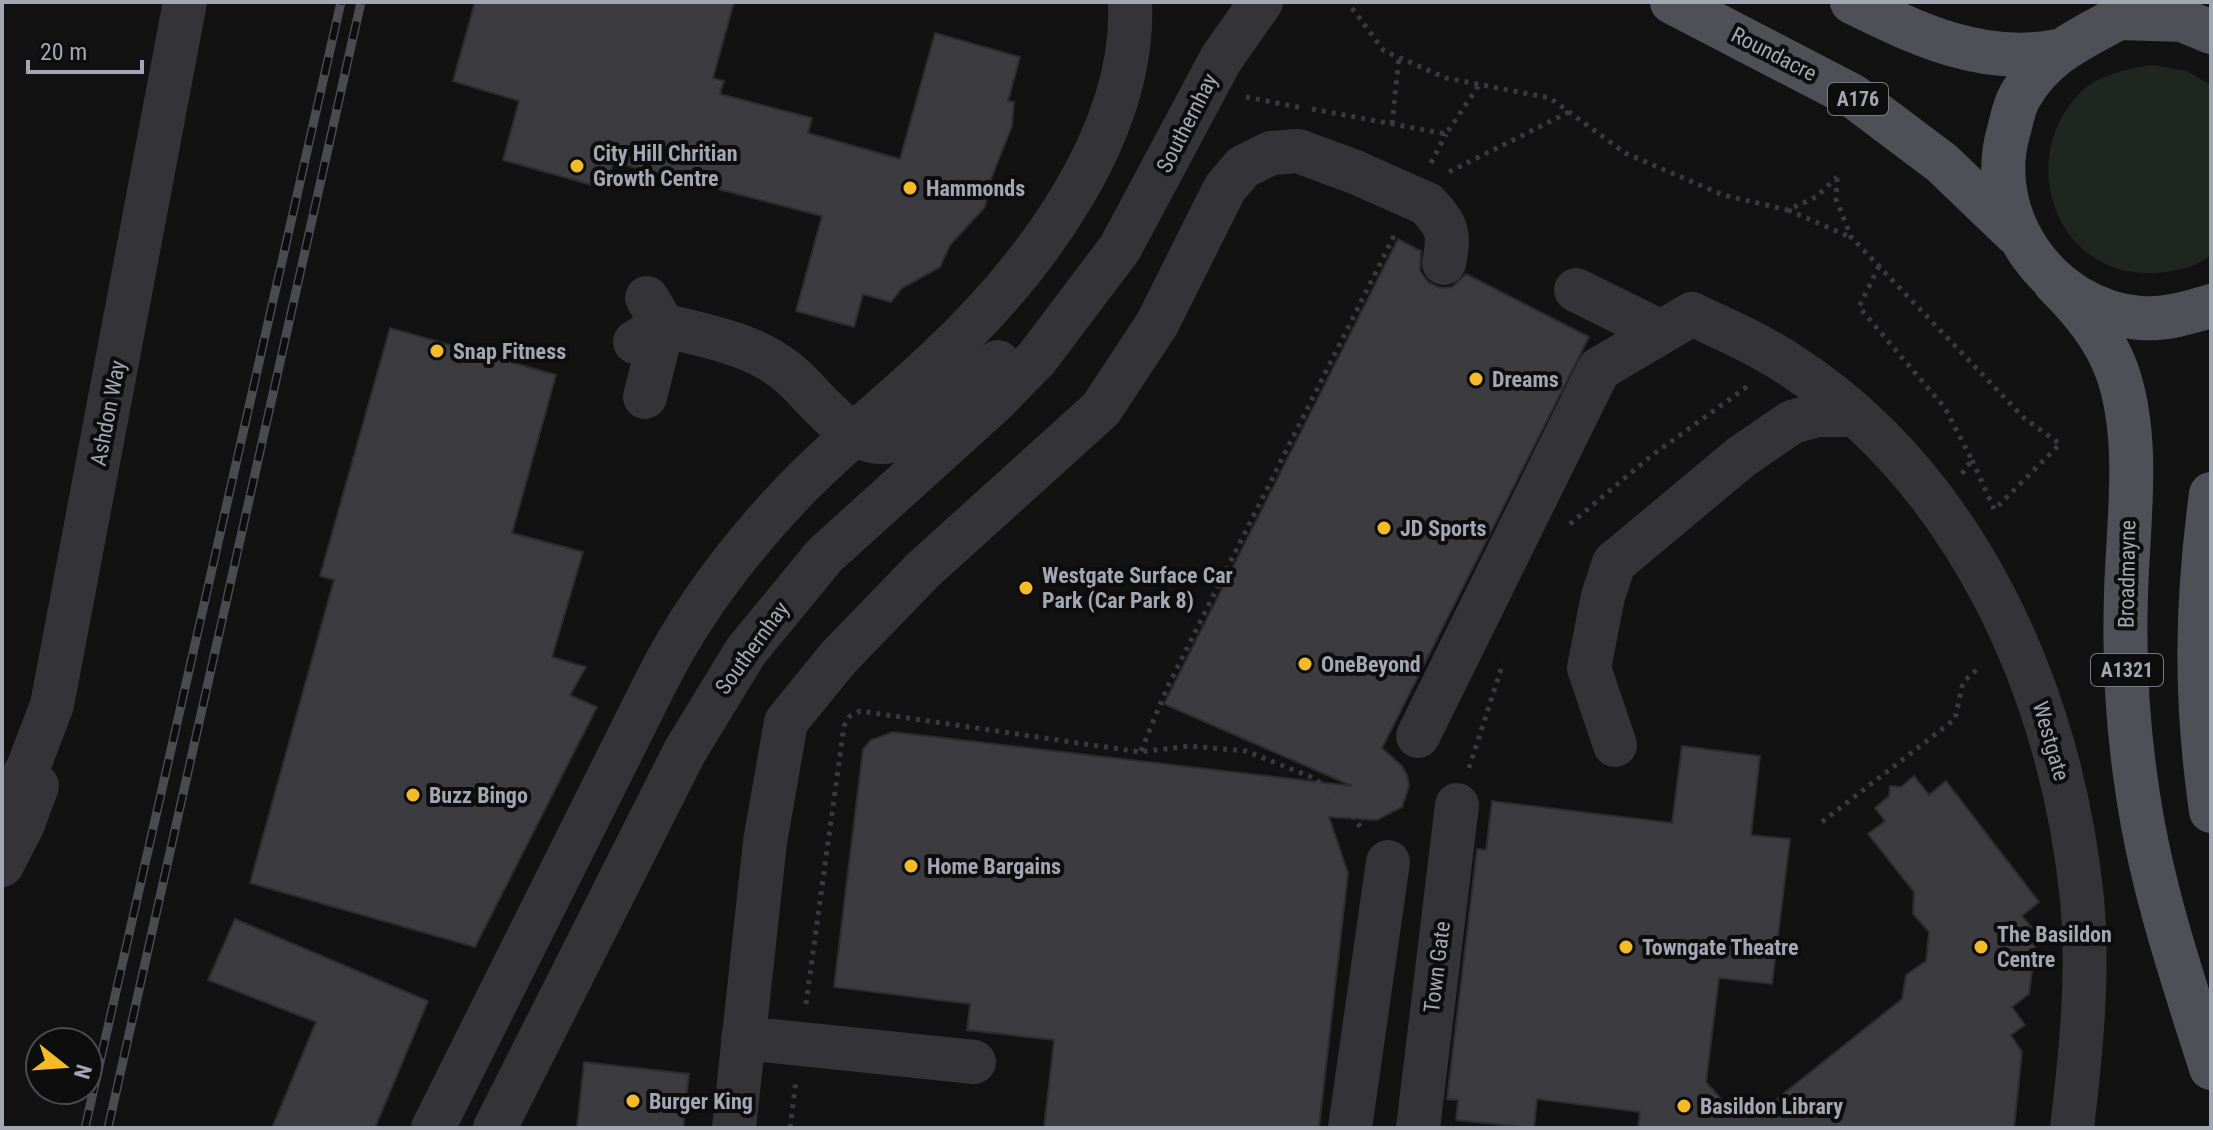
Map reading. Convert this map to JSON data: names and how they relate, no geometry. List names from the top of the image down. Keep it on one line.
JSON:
{"streets":{"main road":["Roundacre","A176","Broadmayne","A1321"],"street":["Southernhay","Ashdon Way","Westgate","Town Gate"]},"crossings":[["Roundacre","A176"],["A176","Broadmayne"]],"places":["City Hill Chritian Growth Centre","Hammonds","Snap Fitness","Dreams","JD Sports","Westgate Surface Car Park (Car Park 8)","OneBeyond","Buzz Bingo","Home Bargains","Towngate Theatre","The Basildon Centre","Burger King","Basildon Library"],"scale_bar":"20 m","north":"right"}
